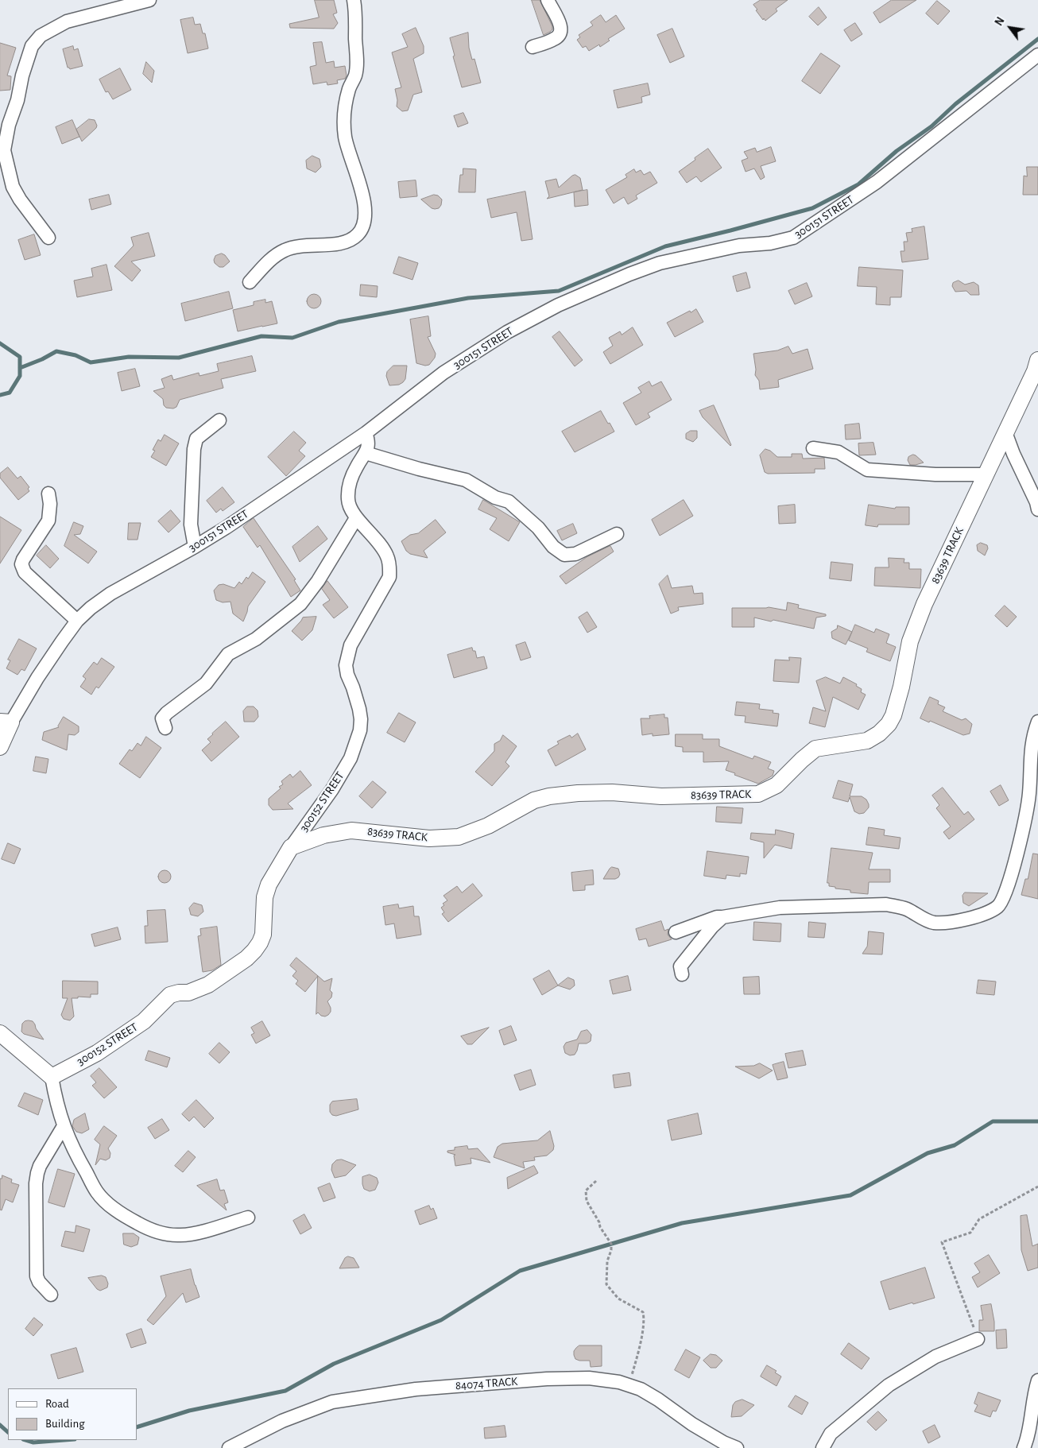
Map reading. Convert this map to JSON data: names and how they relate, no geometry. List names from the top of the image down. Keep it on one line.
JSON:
{"streets":{"street":["300151 STREET","83639 TRACK","300152 STREET","84074 TRACK"]},"crossings":[["83639 TRACK","300152 STREET"]],"legend":["Road","Building"],"north":"top left"}
